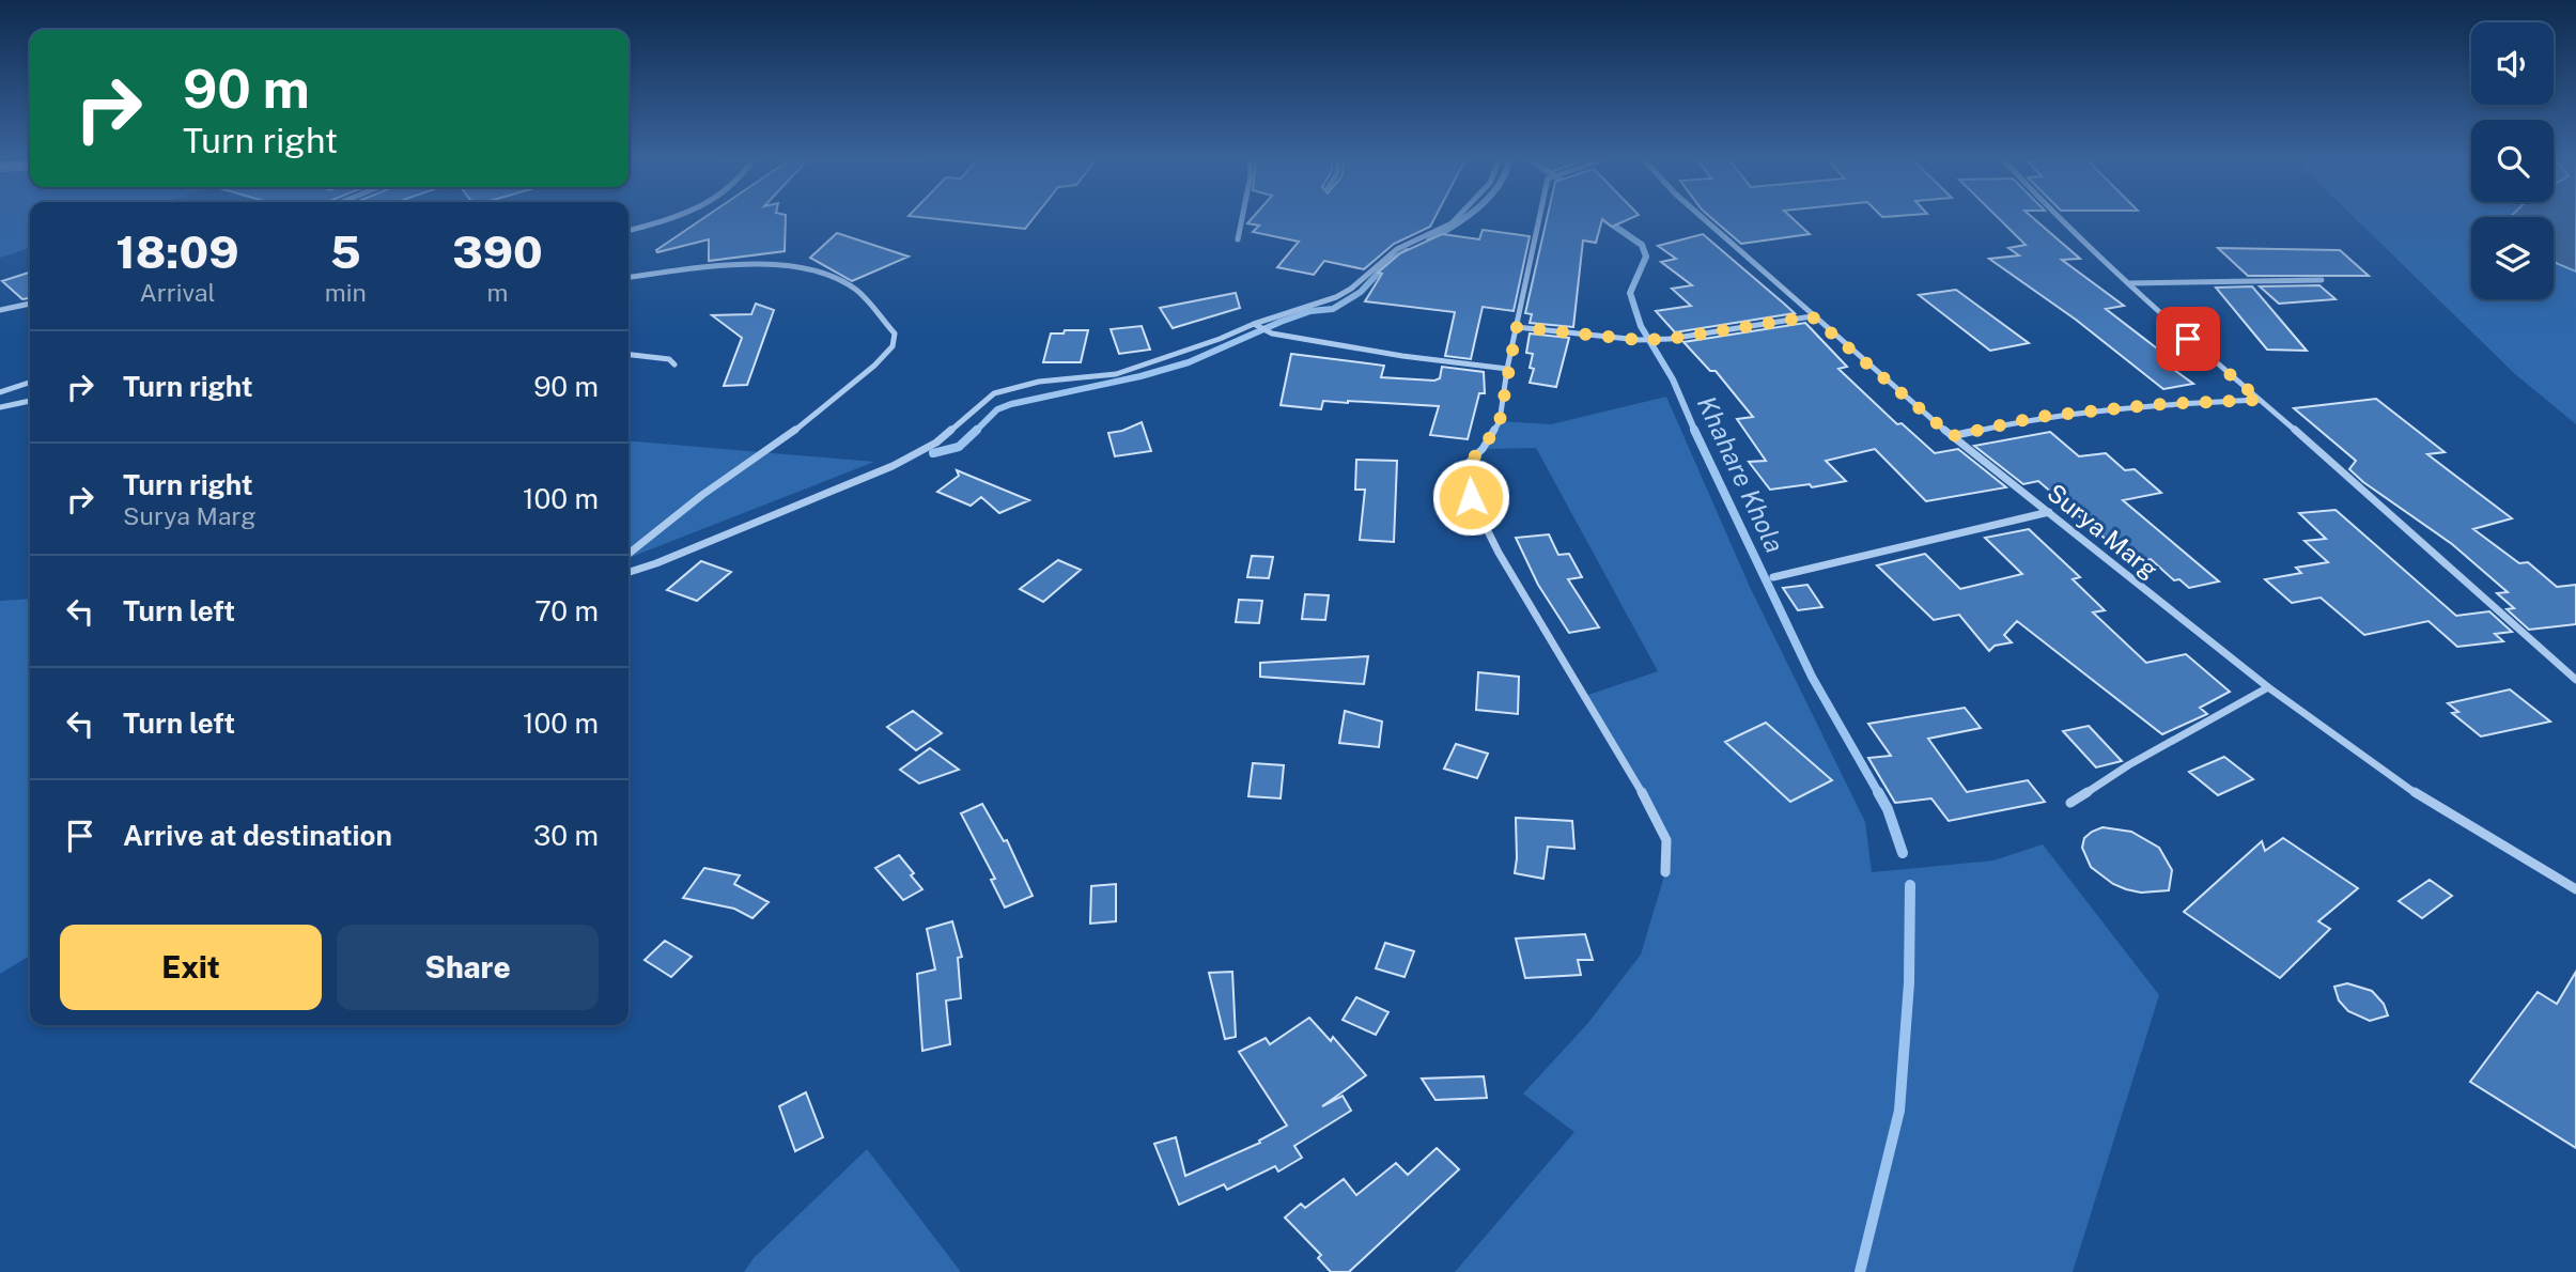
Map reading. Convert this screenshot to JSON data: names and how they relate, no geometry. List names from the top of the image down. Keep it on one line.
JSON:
{"streets":{"street":["Surya Marg"]},"water":["Khahare Khola"],"page":{"turn":["90 m","Turn right"],"eta":["18:09","Arrival","5","min","390","m"],"list":[{"name":"Turn right","value":"90 m"},{"name":"Turn right","note":"Surya Marg","value":"100 m"},{"name":"Turn left","value":"70 m"},{"name":"Turn left","value":"100 m"},{"name":"Arrive at destination","value":"30 m"}],"buttons":["Exit","Share"]}}
